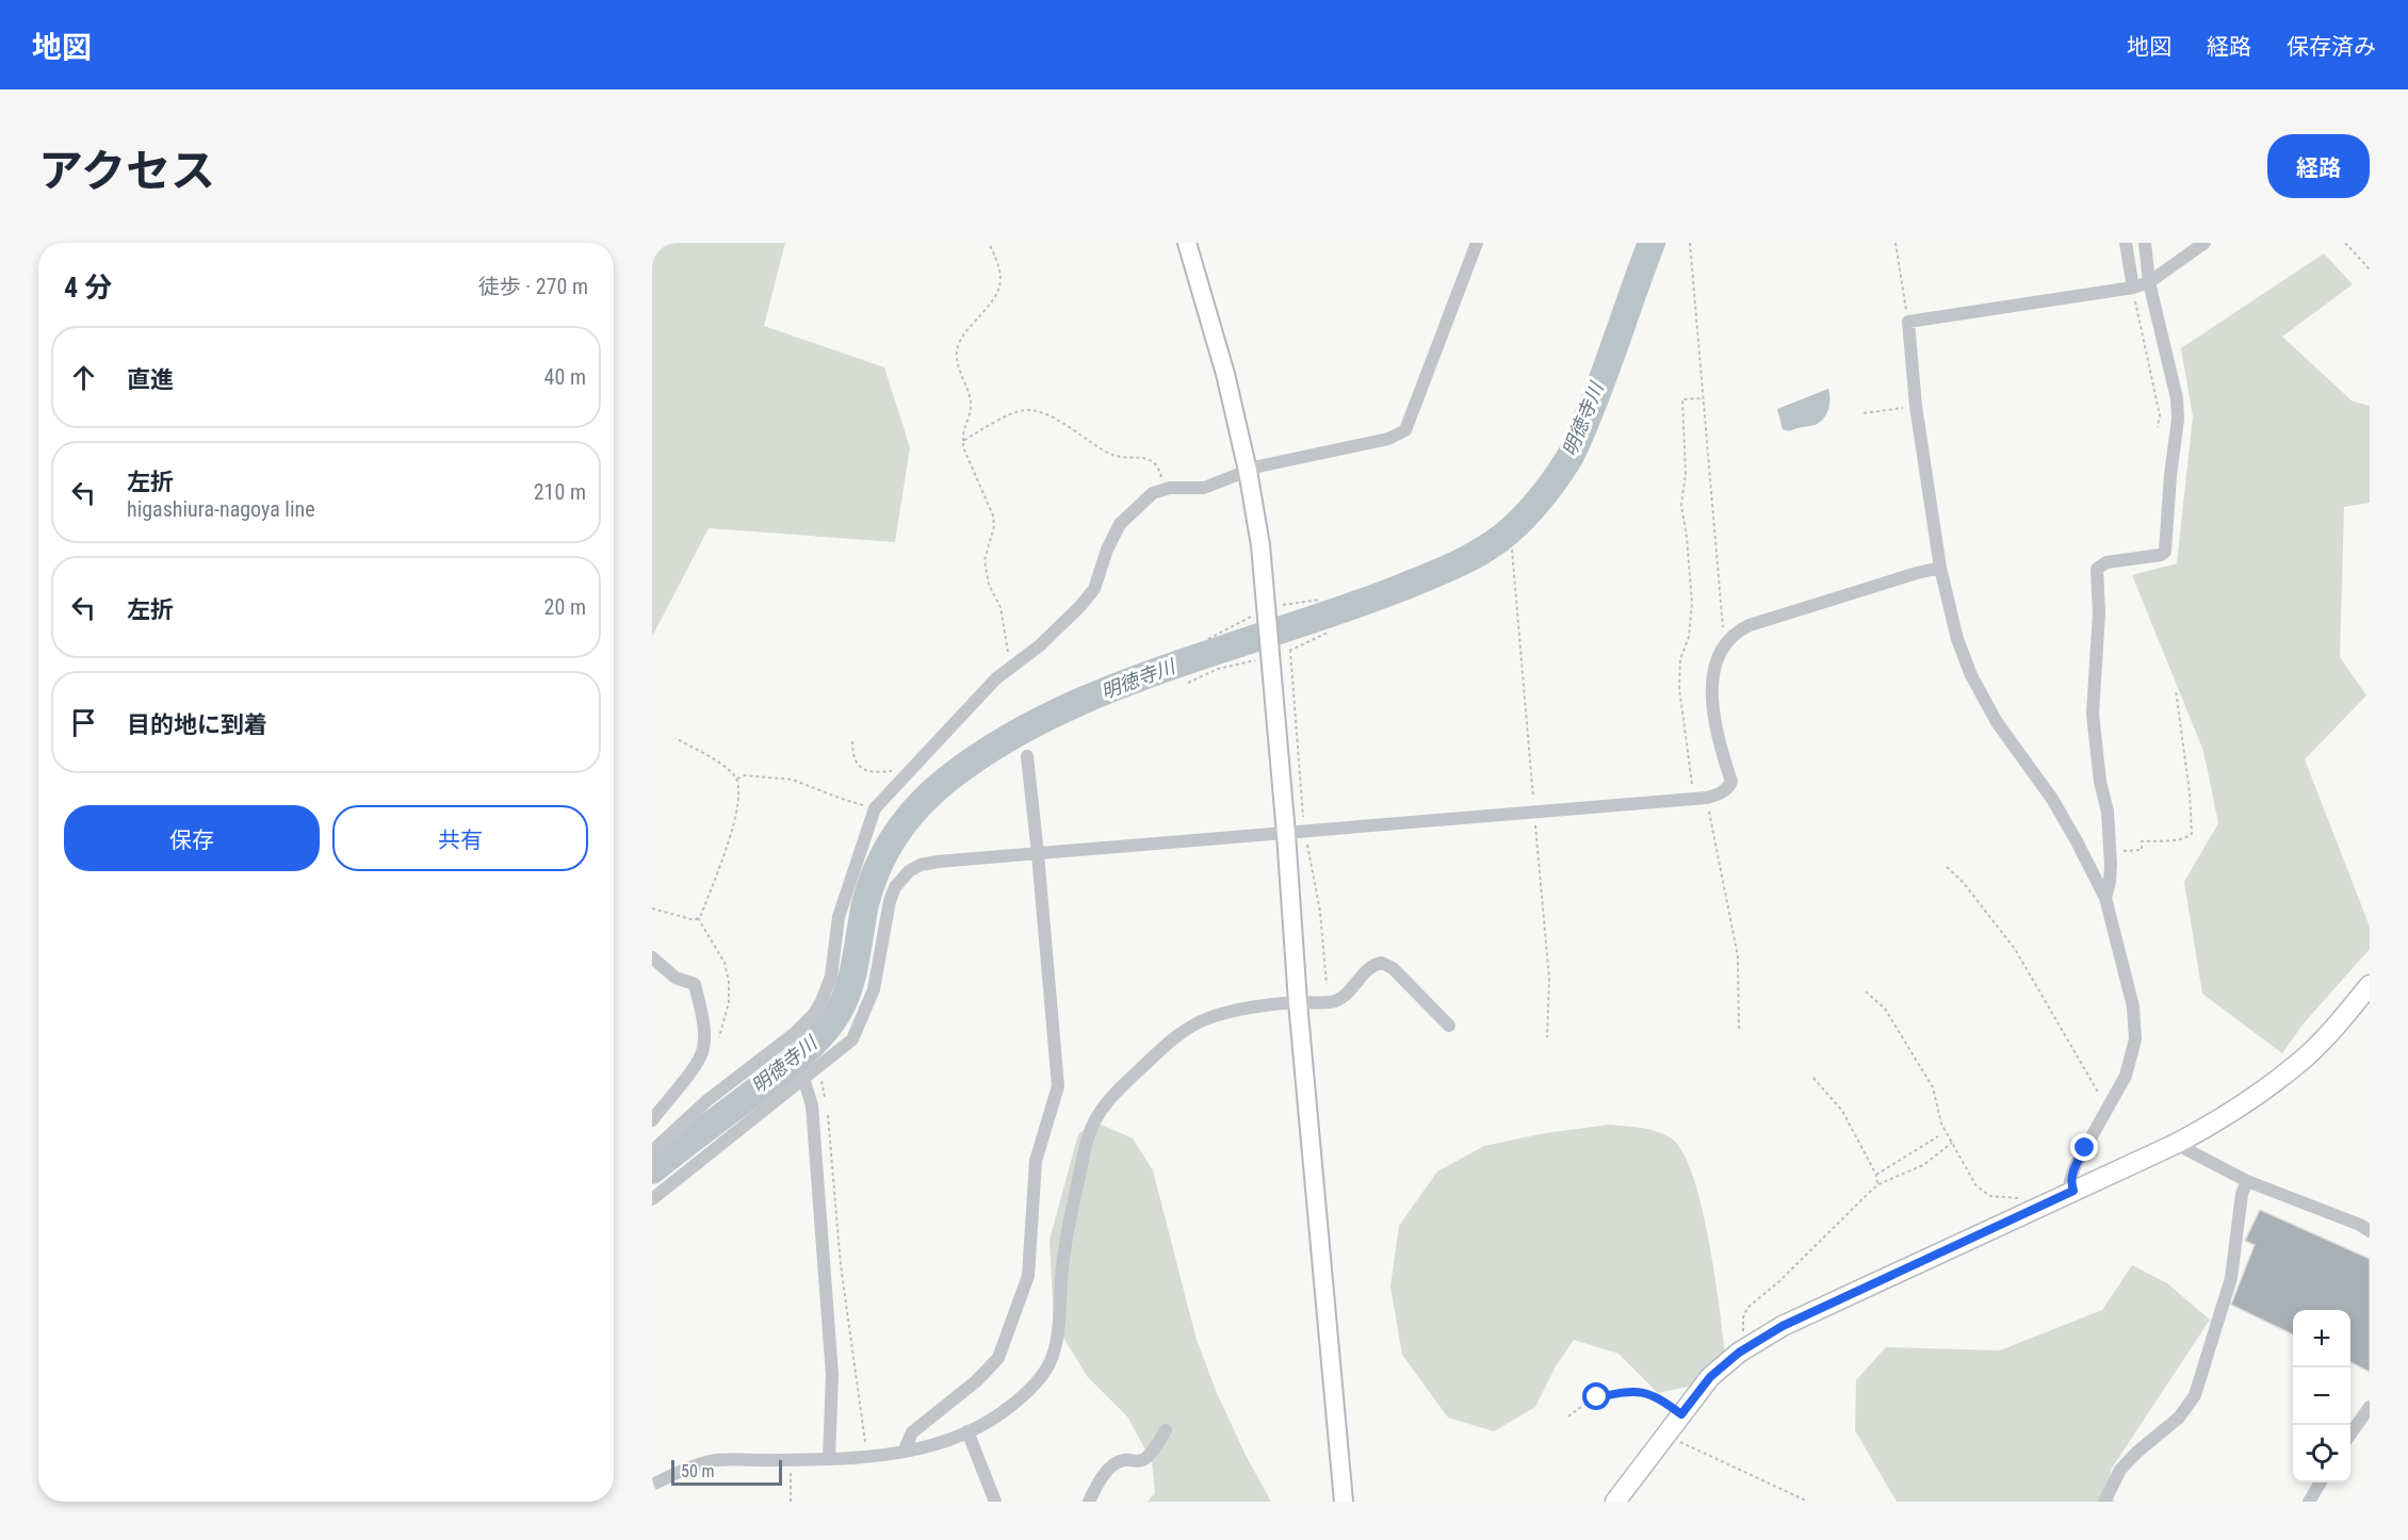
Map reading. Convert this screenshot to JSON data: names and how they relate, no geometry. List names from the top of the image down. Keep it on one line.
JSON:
{"water":["明徳寺川"],"scale_bar":"50 m","page":{"header":"地図","nav":["地図","経路","保存済み"],"title":"アクセス","buttons":["経路",["保存","共有"]],"heading":["4 分","徒歩 · 270 m"],"list":[["直進","40 m"],["左折","higashiura-nagoya line","210 m"],["左折","20 m"],"目的地に到着"],"map_buttons":["+","−"],"scale":"50 m"}}
